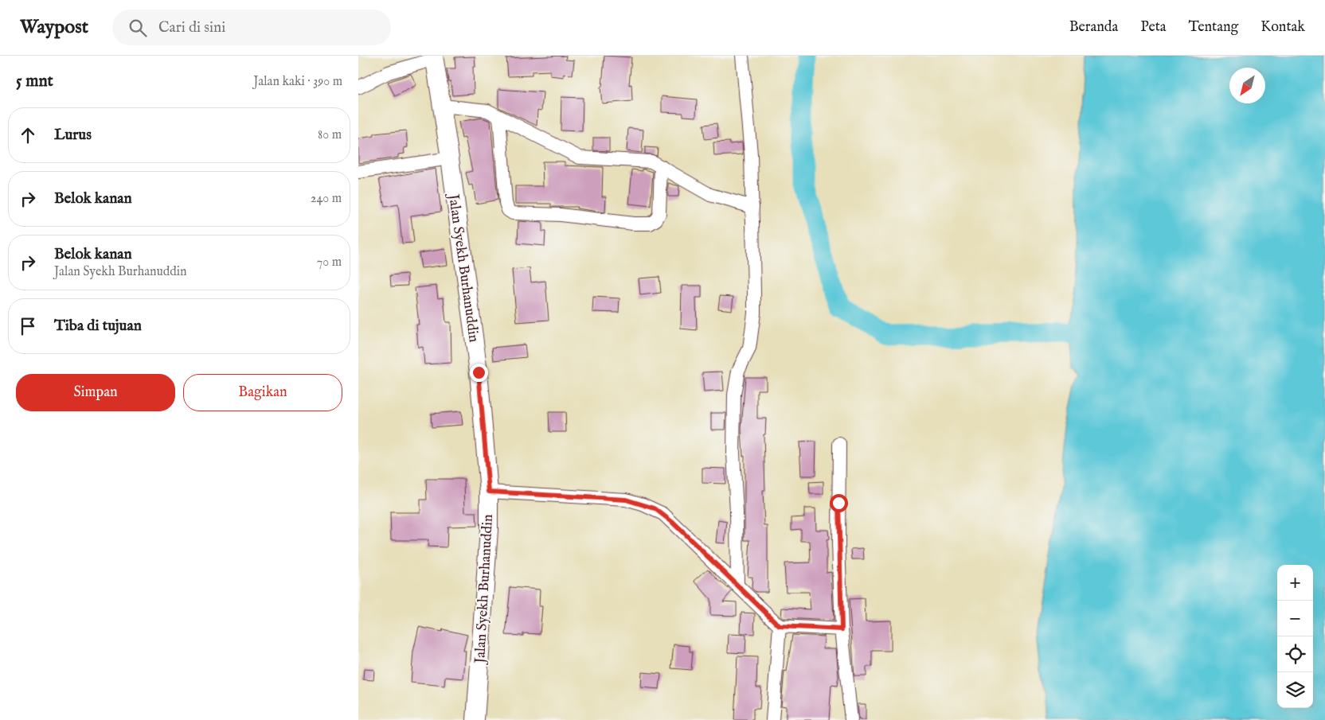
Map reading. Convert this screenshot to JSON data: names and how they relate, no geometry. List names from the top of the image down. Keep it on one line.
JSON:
{"streets":{"main road":["Jalan Syekh Burhanuddin"]},"north":"bottom left","page":{"header":"Waypost","search":"Cari di sini","nav":["Beranda","Peta","Tentang","Kontak"],"heading":["5 mnt","Jalan kaki · 390 m"],"list":[["Lurus","80 m"],["Belok kanan","240 m"],["Belok kanan","Jalan Syekh Burhanuddin","70 m"],"Tiba di tujuan"],"buttons":["Simpan","Bagikan"],"map_buttons":["+","−"]}}
